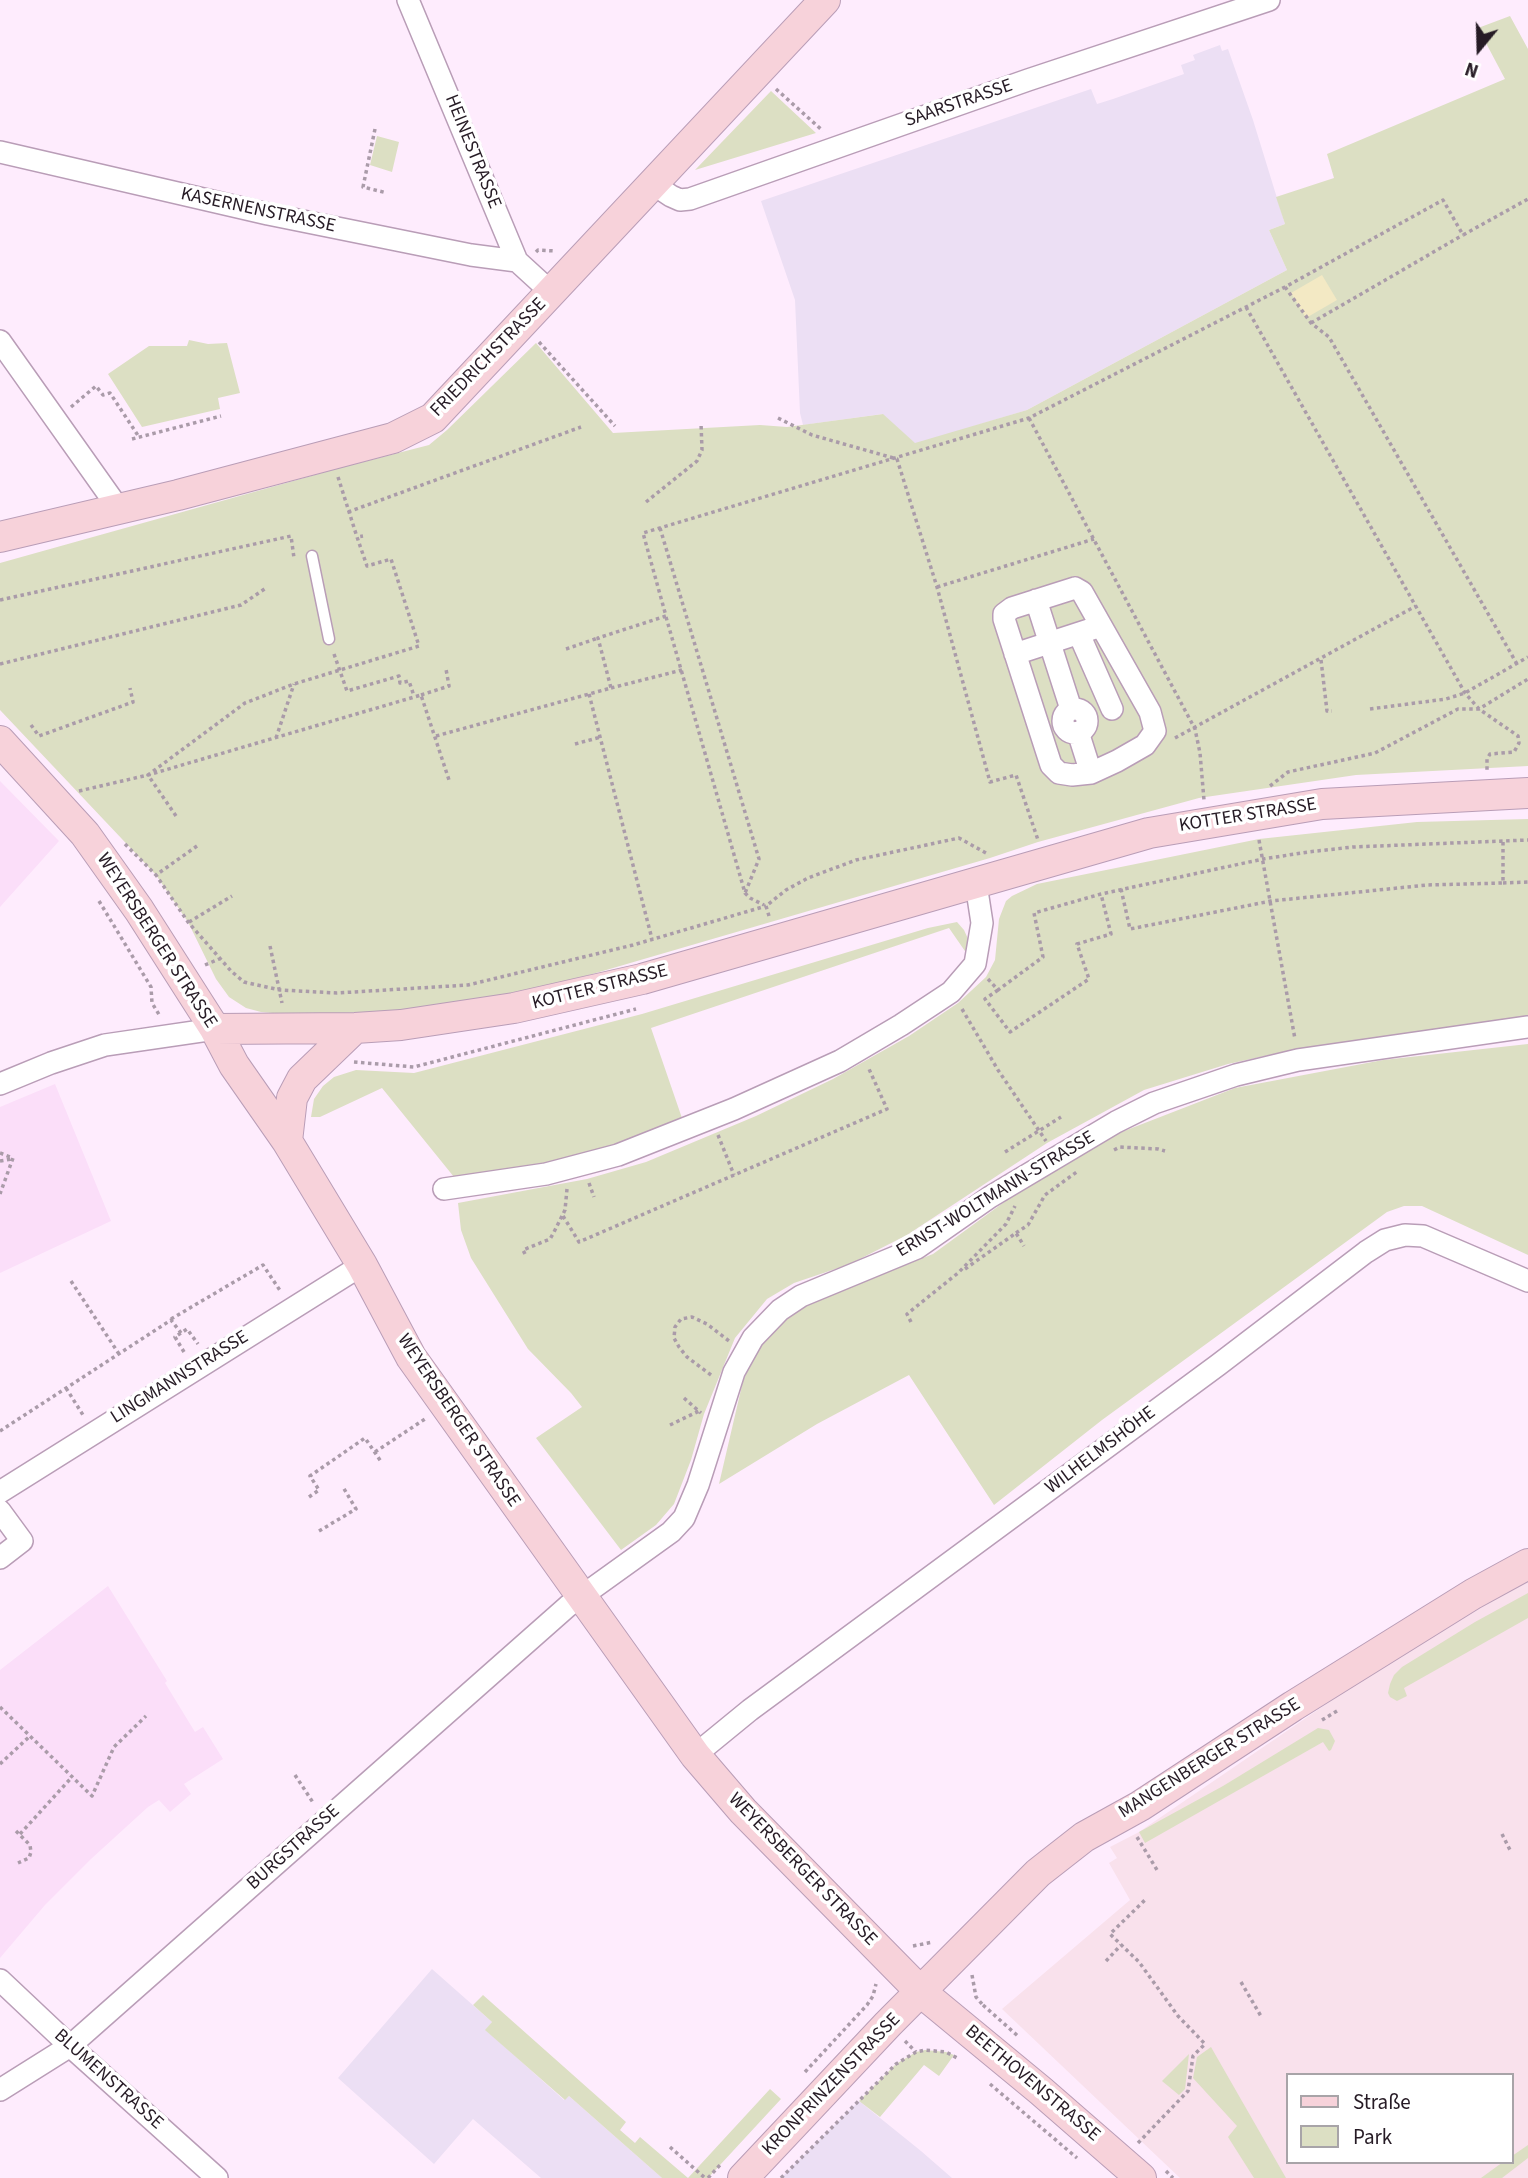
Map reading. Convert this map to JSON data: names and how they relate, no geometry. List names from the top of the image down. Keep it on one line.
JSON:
{"streets":{"street":["SAARSTRASSE","HEINESTRASSE","KASERNENSTRASSE","FRIEDRICHSTRASSE","KOTTER STRASSE","WEYERSBERGER STRASSE","ERNST-WOLTMANN-STRASSE","LINGMANNSTRASSE","WILHELMSHÖHE","MANGENBERGER STRASSE","BURGSTRASSE","BLUMENSTRASSE","BEETHOVENSTRASSE","KRONPRINZENSTRASSE"]},"crossings":[["SAARSTRASSE","FRIEDRICHSTRASSE"],["HEINESTRASSE","KASERNENSTRASSE"],["HEINESTRASSE","FRIEDRICHSTRASSE"],["KOTTER STRASSE","WEYERSBERGER STRASSE"],["WEYERSBERGER STRASSE","ERNST-WOLTMANN-STRASSE"],["WEYERSBERGER STRASSE","LINGMANNSTRASSE"],["WEYERSBERGER STRASSE","WILHELMSHÖHE"],["WEYERSBERGER STRASSE","MANGENBERGER STRASSE"],["WEYERSBERGER STRASSE","BURGSTRASSE"],["WEYERSBERGER STRASSE","BEETHOVENSTRASSE"],["WEYERSBERGER STRASSE","KRONPRINZENSTRASSE"],["ERNST-WOLTMANN-STRASSE","BURGSTRASSE"],["MANGENBERGER STRASSE","BEETHOVENSTRASSE"],["MANGENBERGER STRASSE","KRONPRINZENSTRASSE"],["BURGSTRASSE","BLUMENSTRASSE"],["BEETHOVENSTRASSE","KRONPRINZENSTRASSE"]],"legend":["Straße","Park"],"north":"bottom"}
